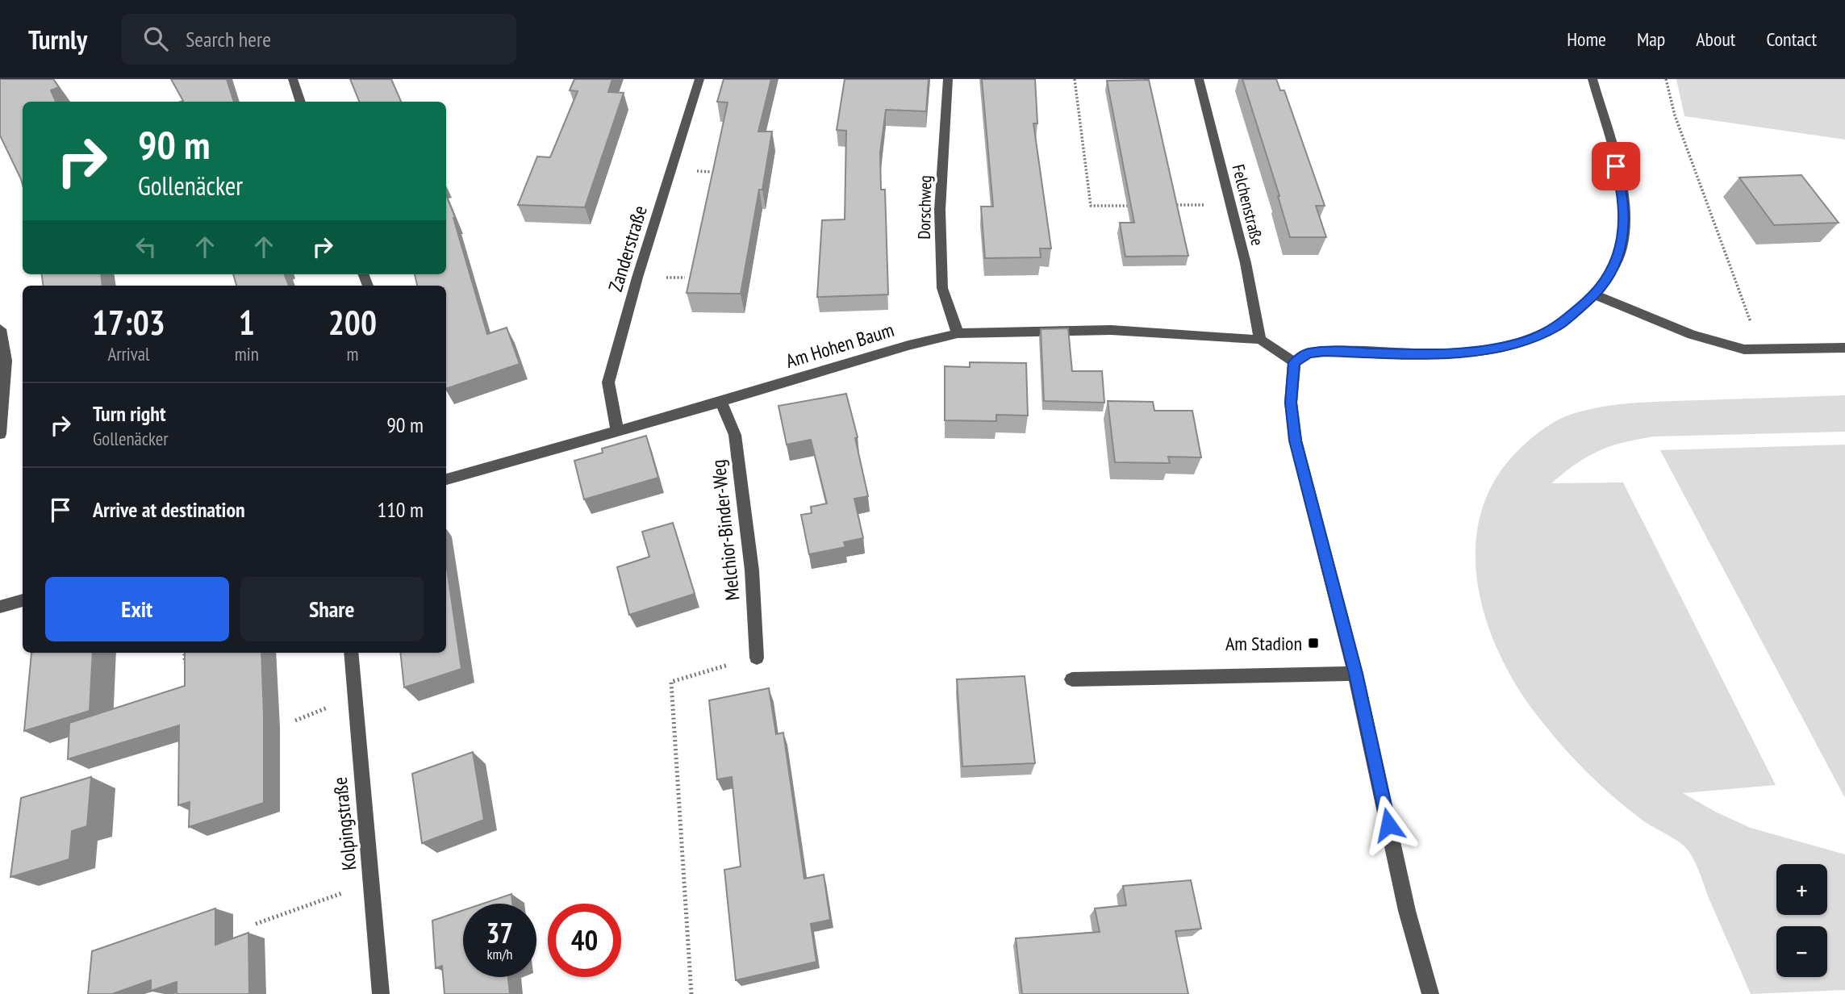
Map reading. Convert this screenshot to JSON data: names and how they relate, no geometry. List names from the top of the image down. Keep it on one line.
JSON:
{"streets":{"street":["Felchenstraße","Dorschweg","Zanderstraße","Am Hohen Baum","Melchior-Binder-Weg","Kolpingstraße"]},"crossings":[["Felchenstraße","Am Hohen Baum"],["Dorschweg","Am Hohen Baum"],["Zanderstraße","Am Hohen Baum"],["Am Hohen Baum","Melchior-Binder-Weg"]],"places":{"transit":["Am Stadion"]},"page":{"header":"Turnly","search":"Search here","nav":["Home","Map","About","Contact"],"turn":["90 m","Gollenäcker"],"eta":["17:03","Arrival","1","min","200","m"],"list":[{"name":"Turn right","note":"Gollenäcker","value":"90 m"},{"name":"Arrive at destination","value":"110 m"}],"buttons":["Exit","Share"],"map_buttons":["+","−"],"speed":"37 km/h","limit":"40"}}
